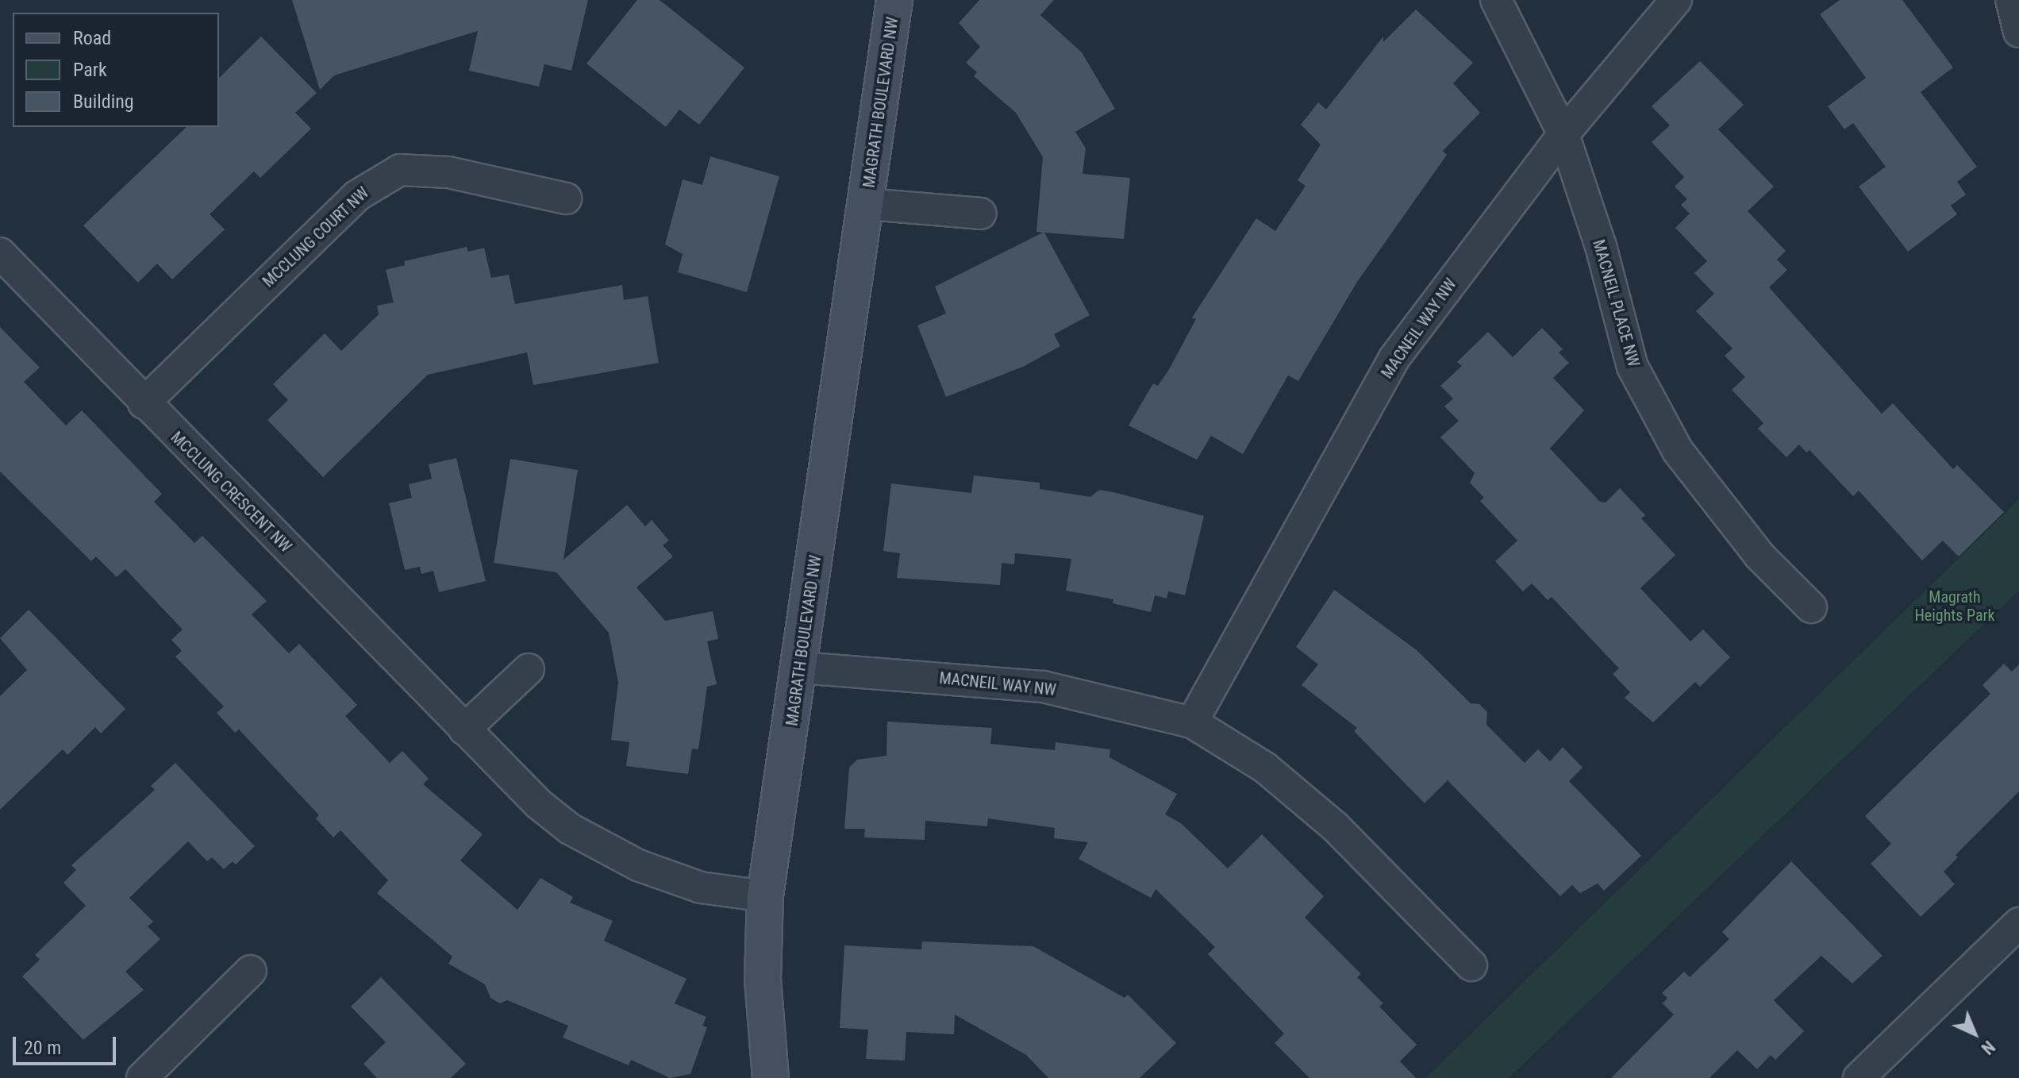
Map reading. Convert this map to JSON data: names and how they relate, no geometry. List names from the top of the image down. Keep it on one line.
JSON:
{"streets":{"street":["MAGRATH BOULEVARD NW","MCCLUNG COURT NW","MACNEIL PLACE NW","MACNEIL WAY NW","MCCLUNG CRESCENT NW"]},"crossings":[["MAGRATH BOULEVARD NW","MACNEIL WAY NW"],["MAGRATH BOULEVARD NW","MCCLUNG CRESCENT NW"],["MCCLUNG COURT NW","MCCLUNG CRESCENT NW"],["MACNEIL PLACE NW","MACNEIL WAY NW"]],"parks":["Magrath Heights Park"],"legend":["Road","Park","Building"],"scale_bar":"20 m","north":"bottom right"}
